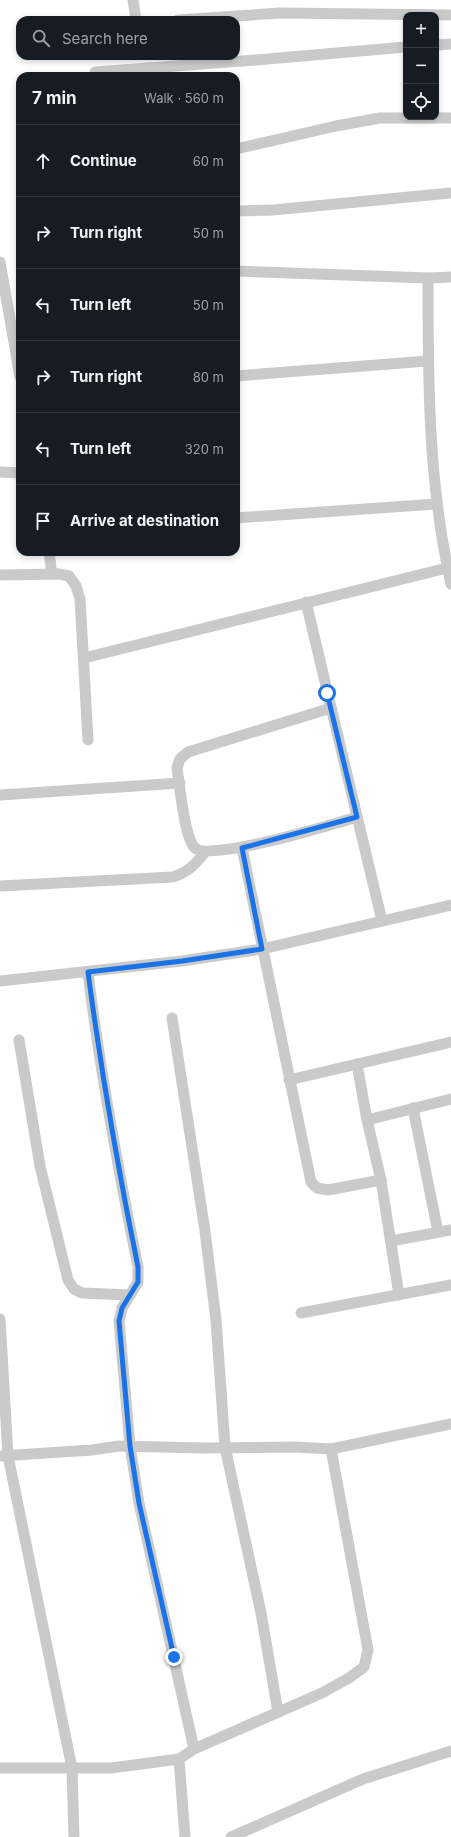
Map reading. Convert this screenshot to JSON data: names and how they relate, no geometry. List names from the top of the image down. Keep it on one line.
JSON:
{"page":{"map_buttons":["+","−"],"search":"Search here","heading":["7 min","Walk · 560 m"],"list":[["Continue","60 m"],["Turn right","50 m"],["Turn left","50 m"],["Turn right","80 m"],["Turn left","320 m"],"Arrive at destination"]}}
